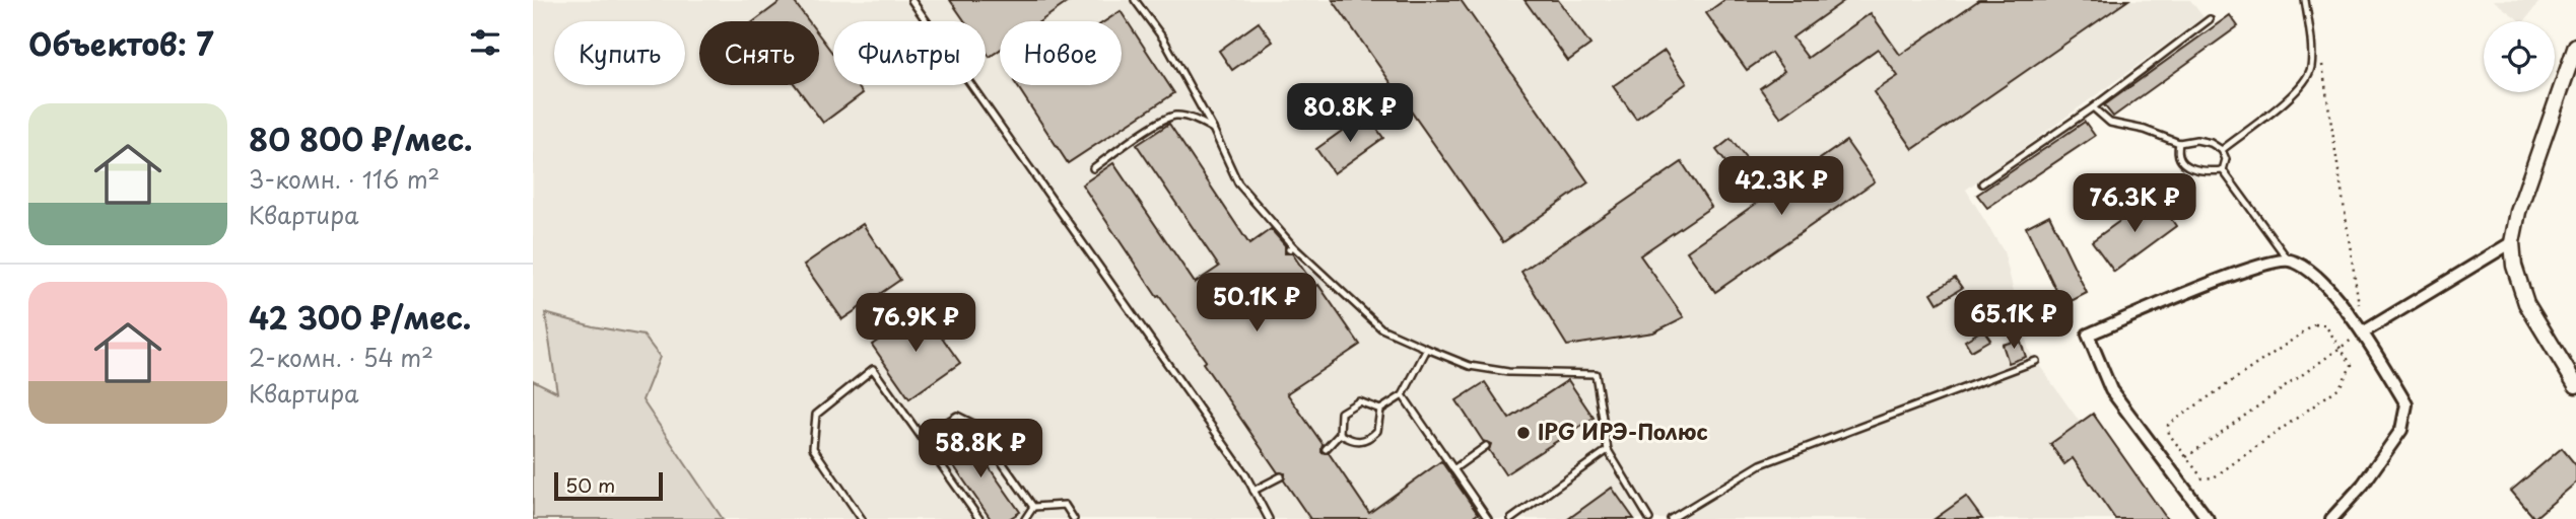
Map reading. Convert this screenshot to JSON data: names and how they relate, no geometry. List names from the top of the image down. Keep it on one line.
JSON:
{"places":["IPG ИРЭ-Полюс"],"scale_bar":"50 m","page":{"heading":"Объектов: 7","chip":["Купить","Снять","Фильтры","Новое"],"price":["80.8K ₽","42.3K ₽","76.3K ₽","50.1K ₽","65.1K ₽","76.9K ₽","58.8K ₽"],"list":[{"name":"80 800 ₽/мес.","note":"3-комн. · 116 m² · Квартира"},{"name":"42 300 ₽/мес.","note":"2-комн. · 54 m² · Квартира"}],"scale":"50 m"}}
